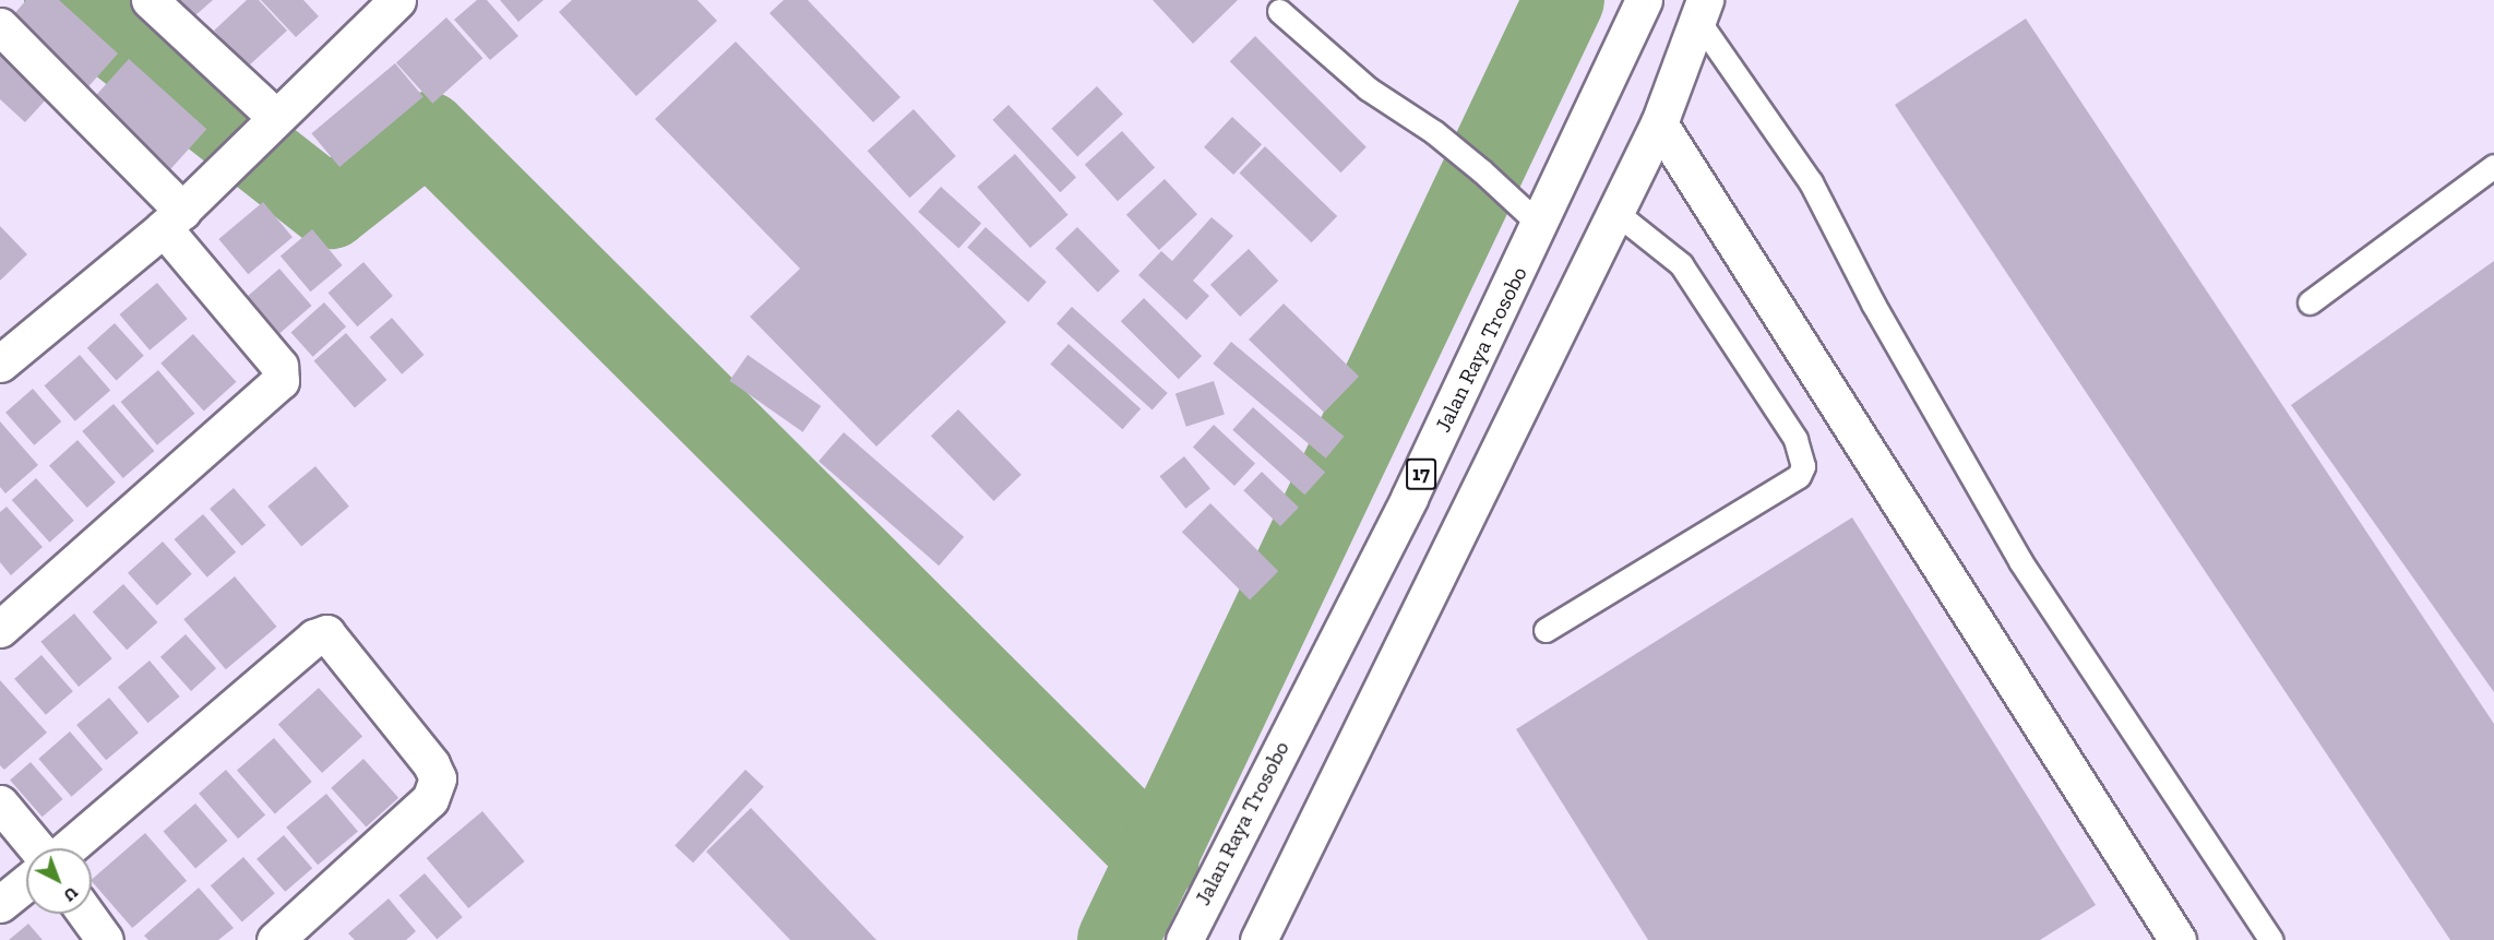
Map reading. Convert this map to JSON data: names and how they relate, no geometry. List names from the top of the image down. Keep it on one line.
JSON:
{"streets":{"main road":["Jalan Raya Trosobo","17"]},"north":"bottom right"}
